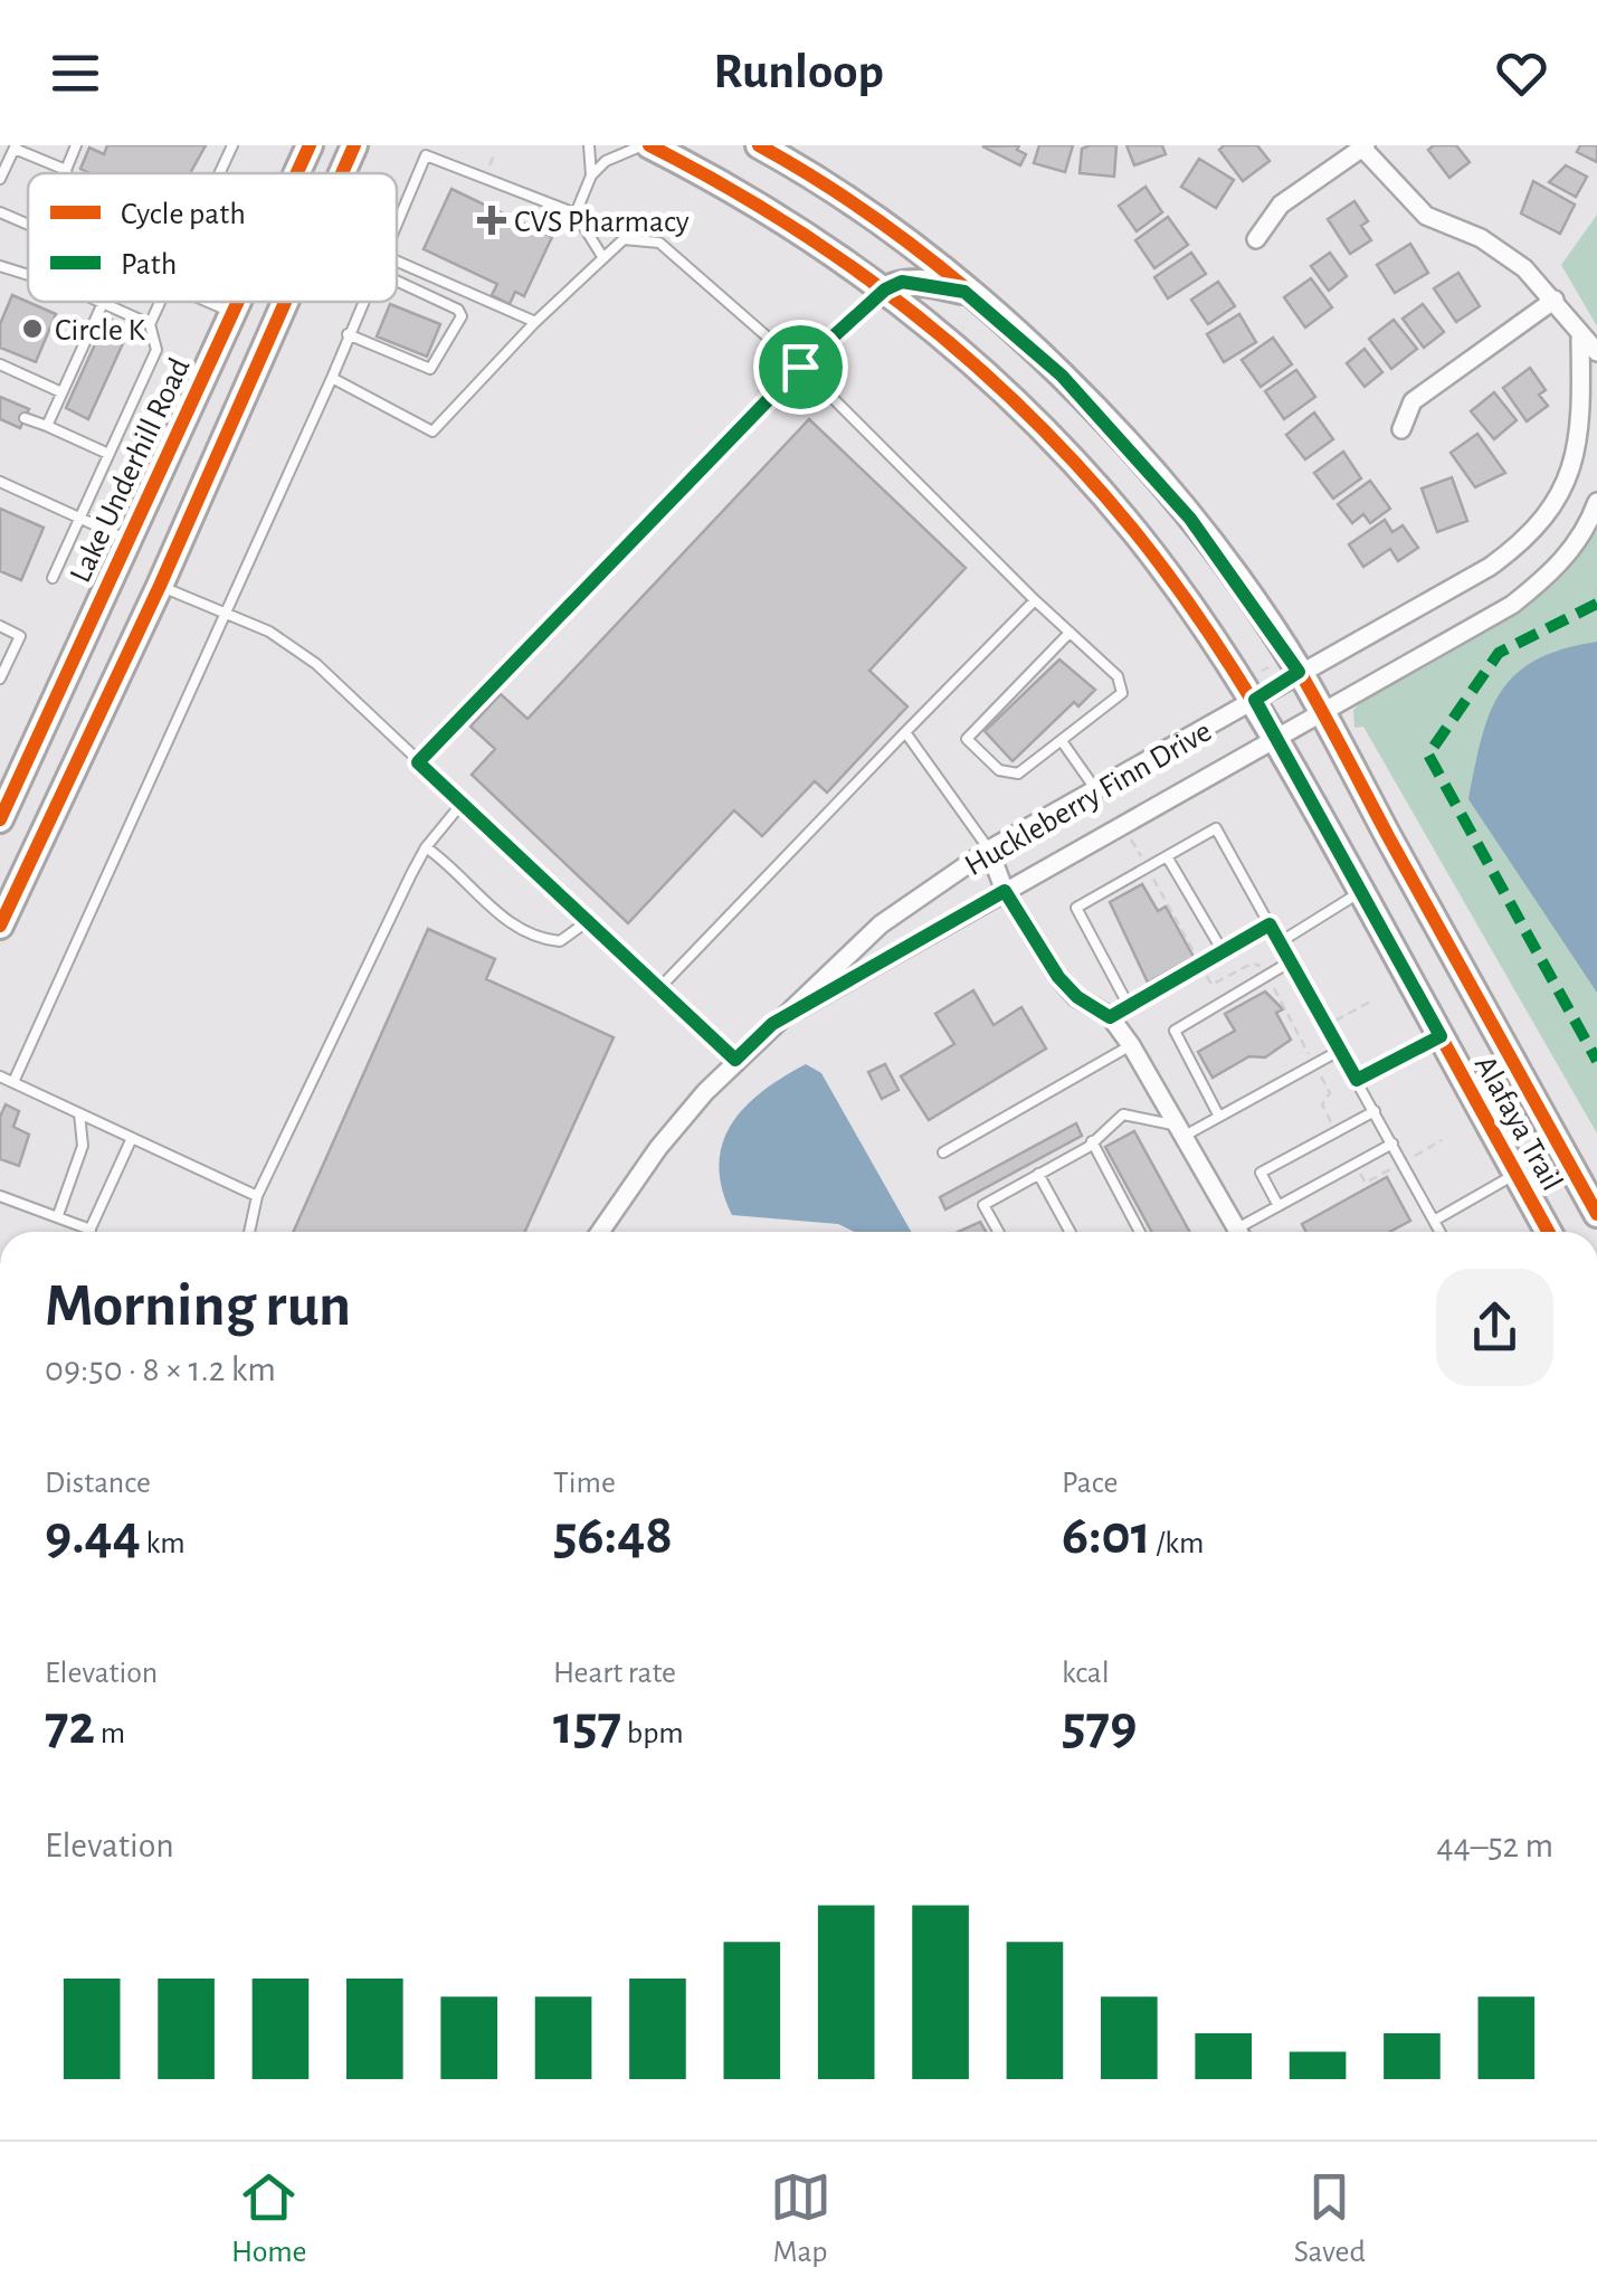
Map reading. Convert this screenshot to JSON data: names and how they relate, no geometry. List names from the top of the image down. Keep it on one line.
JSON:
{"streets":{"main road":["Lake Underhill Road","Alafaya Trail"],"street":["Huckleberry Finn Drive"]},"crossings":[["Huckleberry Finn Drive","Alafaya Trail"]],"places":{"health":["CVS Pharmacy"],"other":["Circle K"]},"legend":["Cycle path","Path"],"page":{"header":"Runloop","heading":["Morning run","09:50 · 8 × 1.2 km"],"stats":[["Distance","9.44 km"],["Time","56:48"],["Pace","6:01 /km"],["Elevation","72 m"],["Heart rate","157 bpm"],["kcal","579"]],"chart":["Elevation","44–52 m"],"tabs":["Home","Map","Saved"]}}
